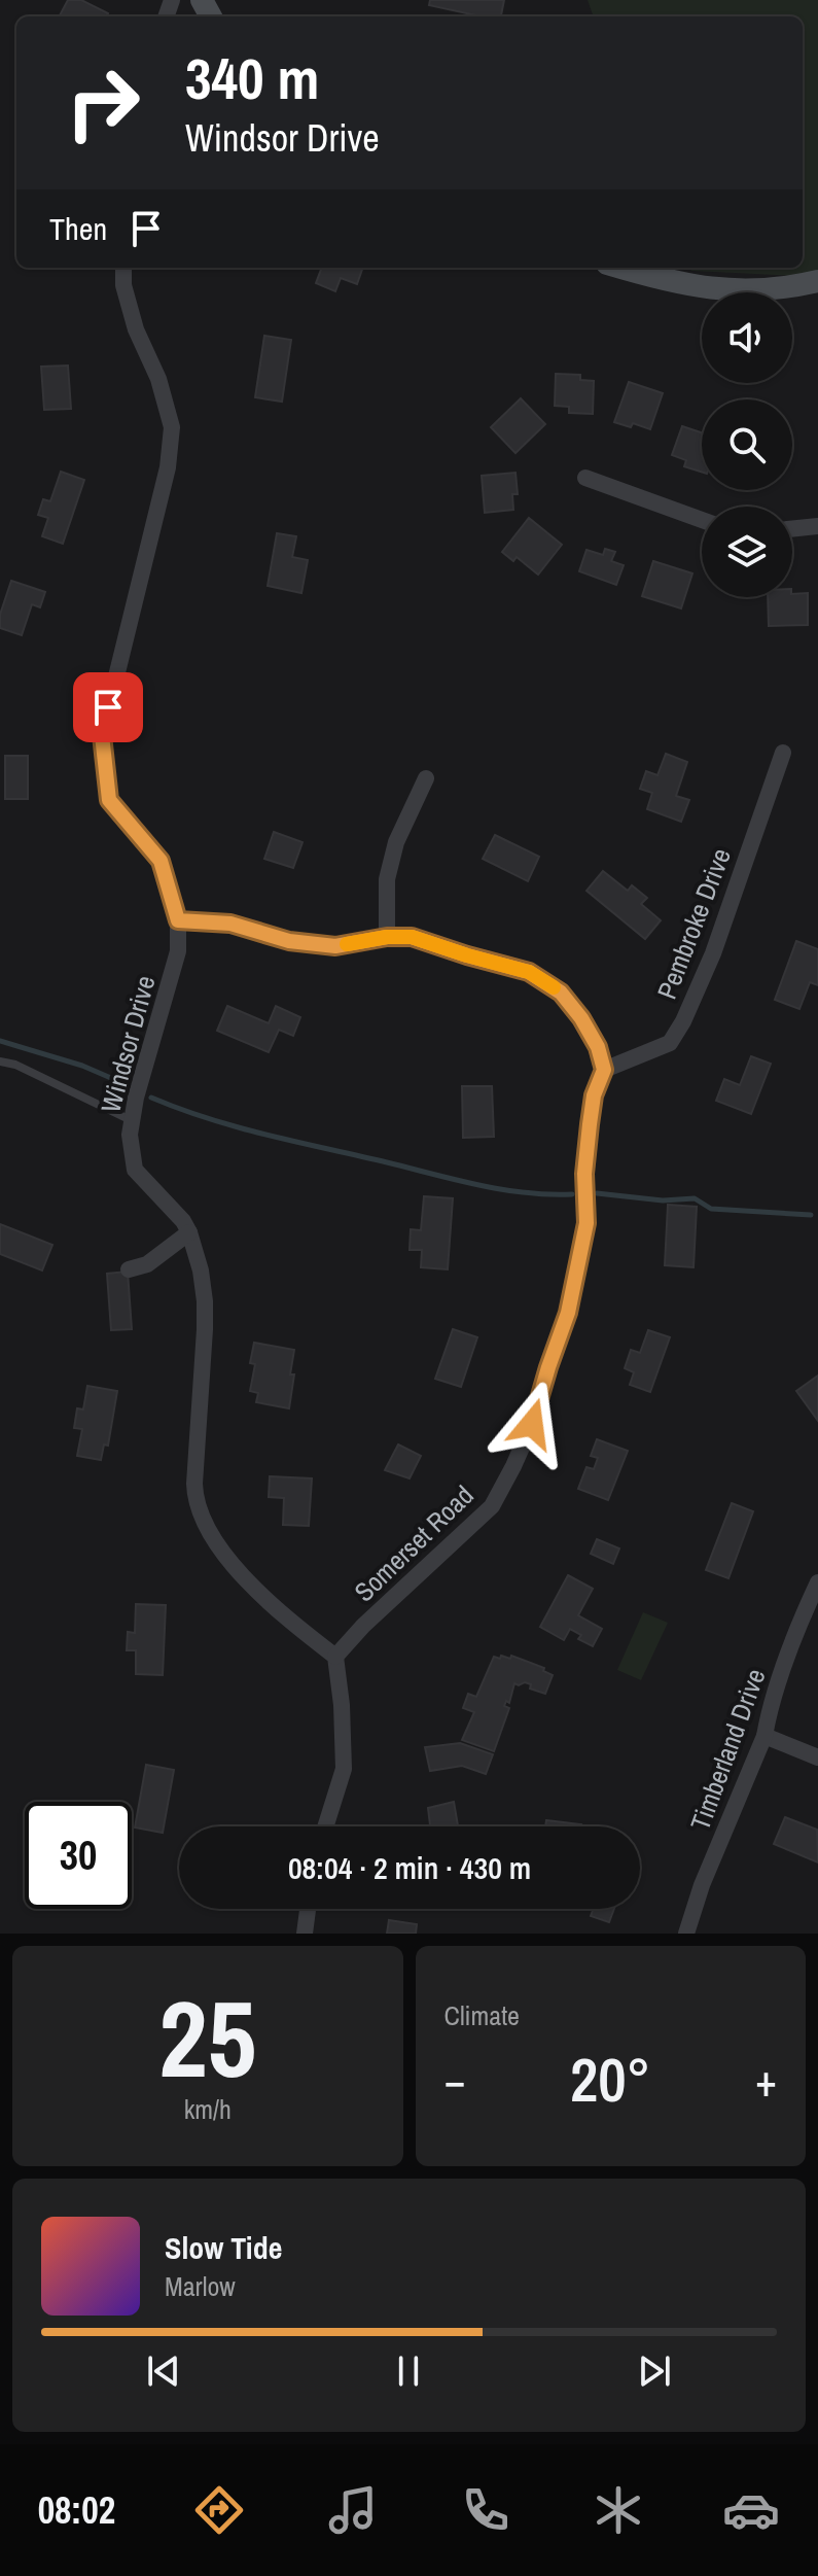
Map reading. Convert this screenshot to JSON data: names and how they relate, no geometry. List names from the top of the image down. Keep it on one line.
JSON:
{"streets":{"street":["Pembroke Drive","Windsor Drive","Somerset Road","Timberland Drive"]},"crossings":[["Pembroke Drive","Somerset Road"],["Windsor Drive","Somerset Road"]],"page":{"turn":["340 m","Windsor Drive"],"then":"Then","limit":"30","trip":"08:04 · 2 min · 430 m","tile":[["25","km/h"],"Climate"],"heat":["−","20°","+"],"song":["Slow Tide","Marlow"],"tabs":"08:02"}}
